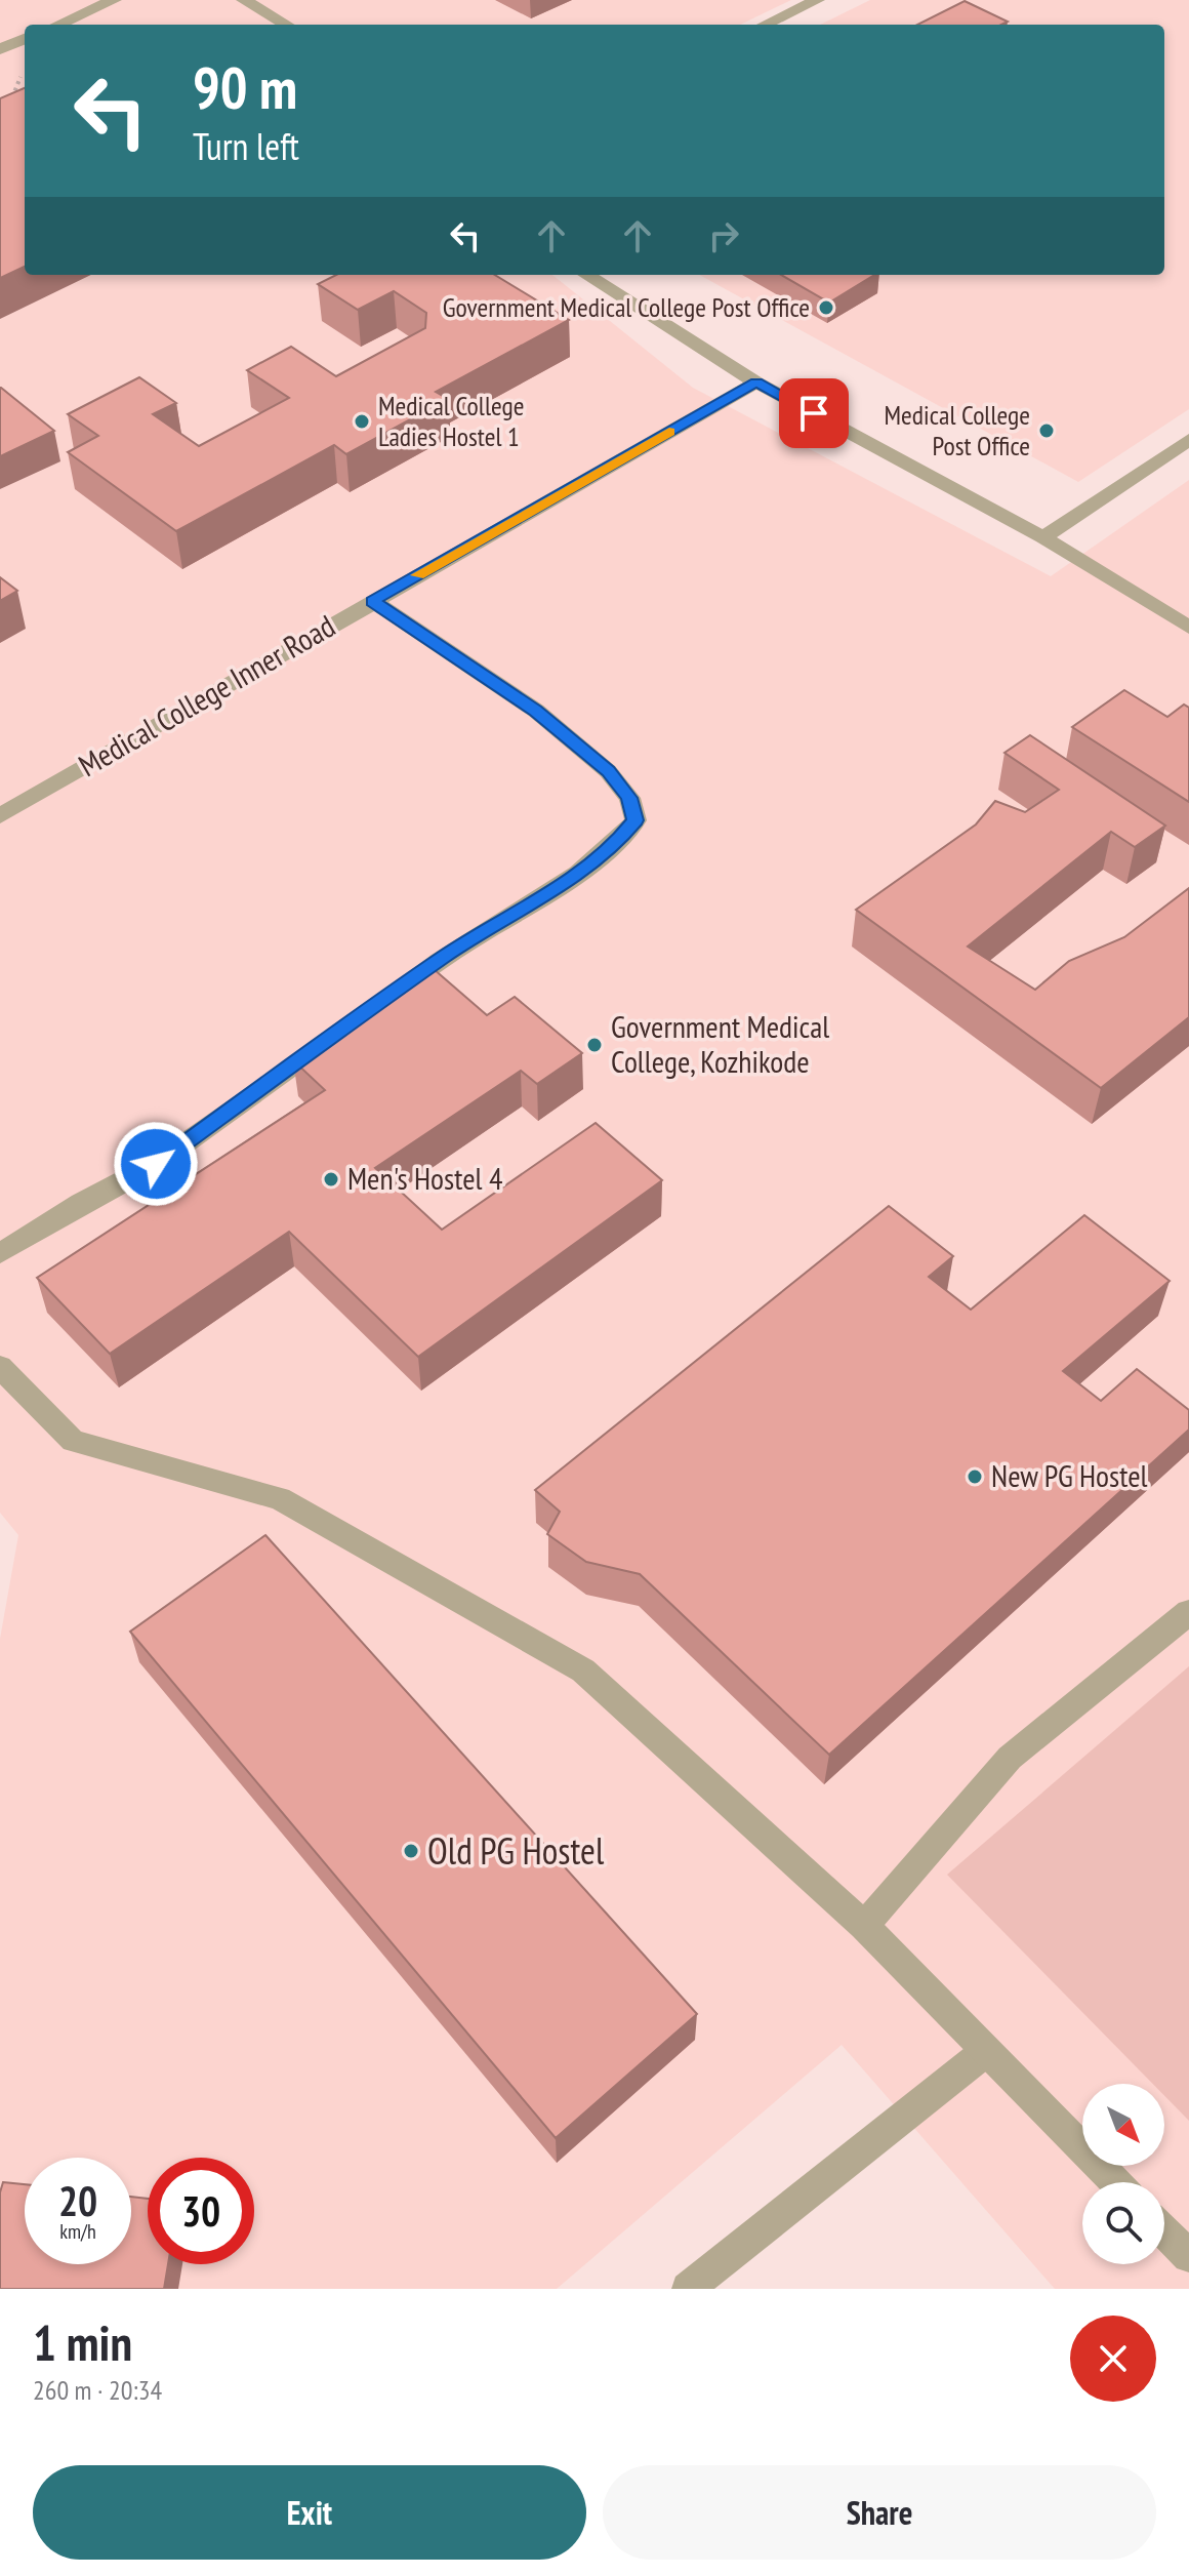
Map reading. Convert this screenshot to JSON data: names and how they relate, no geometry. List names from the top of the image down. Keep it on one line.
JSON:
{"streets":{"street":["Medical College Inner Road"]},"places":["Government Medical College Post Office","Medical College Ladies Hostel 1","Medical College Post Office","Government Medical College, Kozhikode","Men's Hostel 4","New PG Hostel","Old PG Hostel"],"north":"bottom right","page":{"turn":["90 m","Turn left"],"speed":"20 km/h","limit":"30","heading":["1 min","260 m · 20:34"],"buttons":["Exit","Share"]}}
